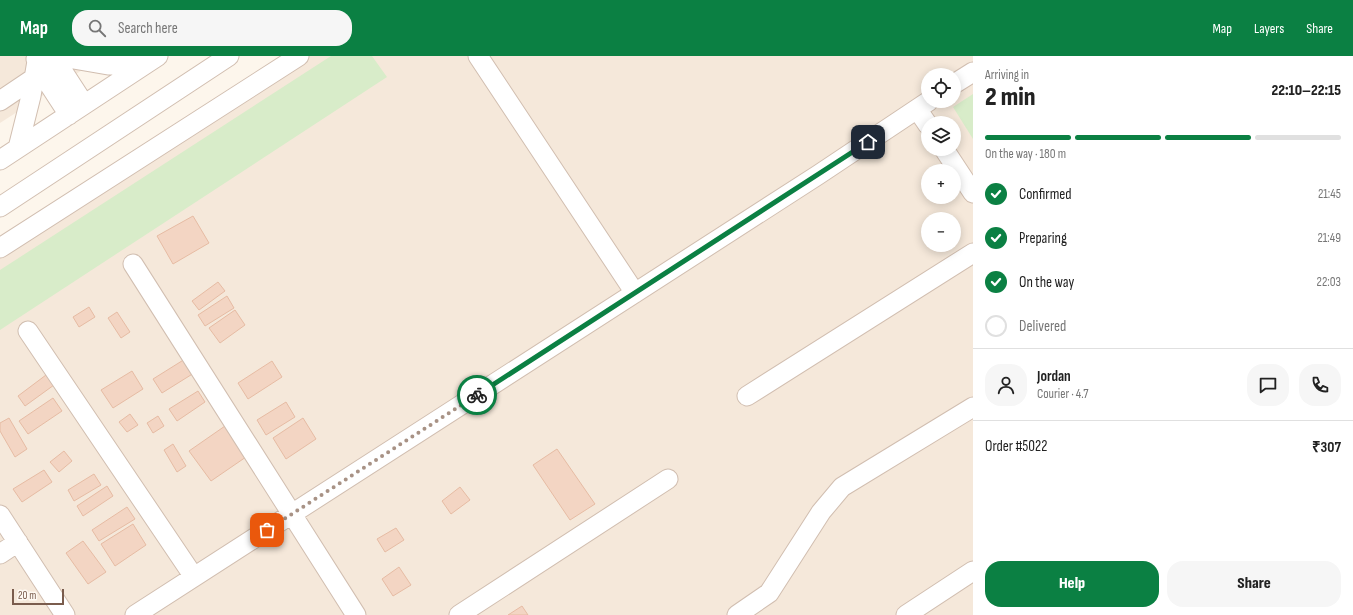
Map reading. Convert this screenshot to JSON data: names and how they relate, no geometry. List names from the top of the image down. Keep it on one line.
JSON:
{"scale_bar":"20 m","page":{"header":"Map","search":"Search here","nav":["Map","Layers","Share"],"heading":["2 min","Arriving in","22:10–22:15"],"panel":["Jordan","Courier · 4.7","Order #5022","₹307"],"map_buttons":["+","−"],"bar":"On the way · 180 m","list":[["Confirmed","21:45"],["Preparing","21:49"],["On the way","22:03"],"Delivered"],"buttons":["Help","Share"],"scale":"20 m"}}
